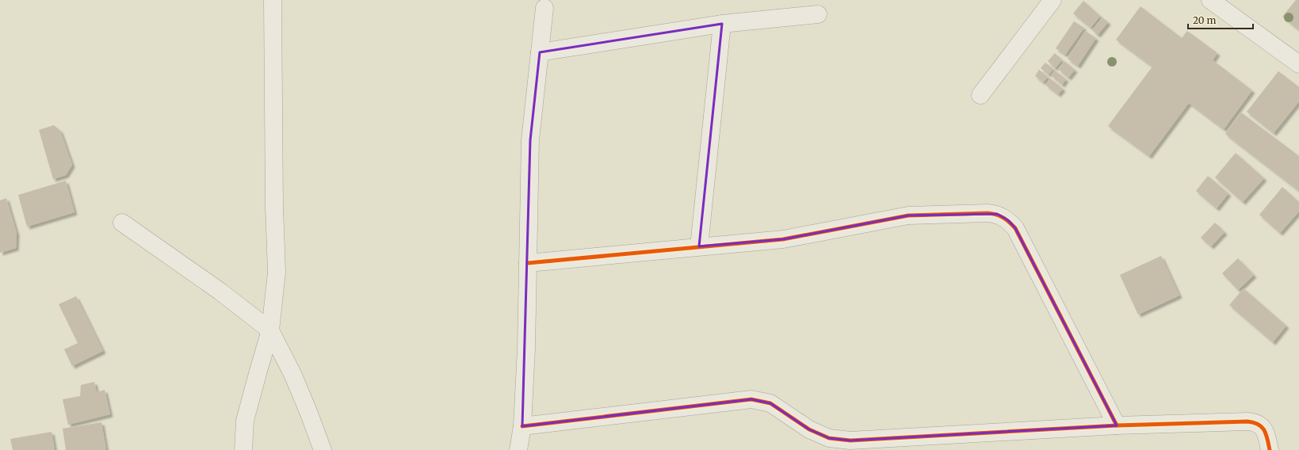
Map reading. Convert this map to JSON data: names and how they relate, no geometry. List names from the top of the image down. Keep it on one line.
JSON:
{"scale_bar":"20 m"}
